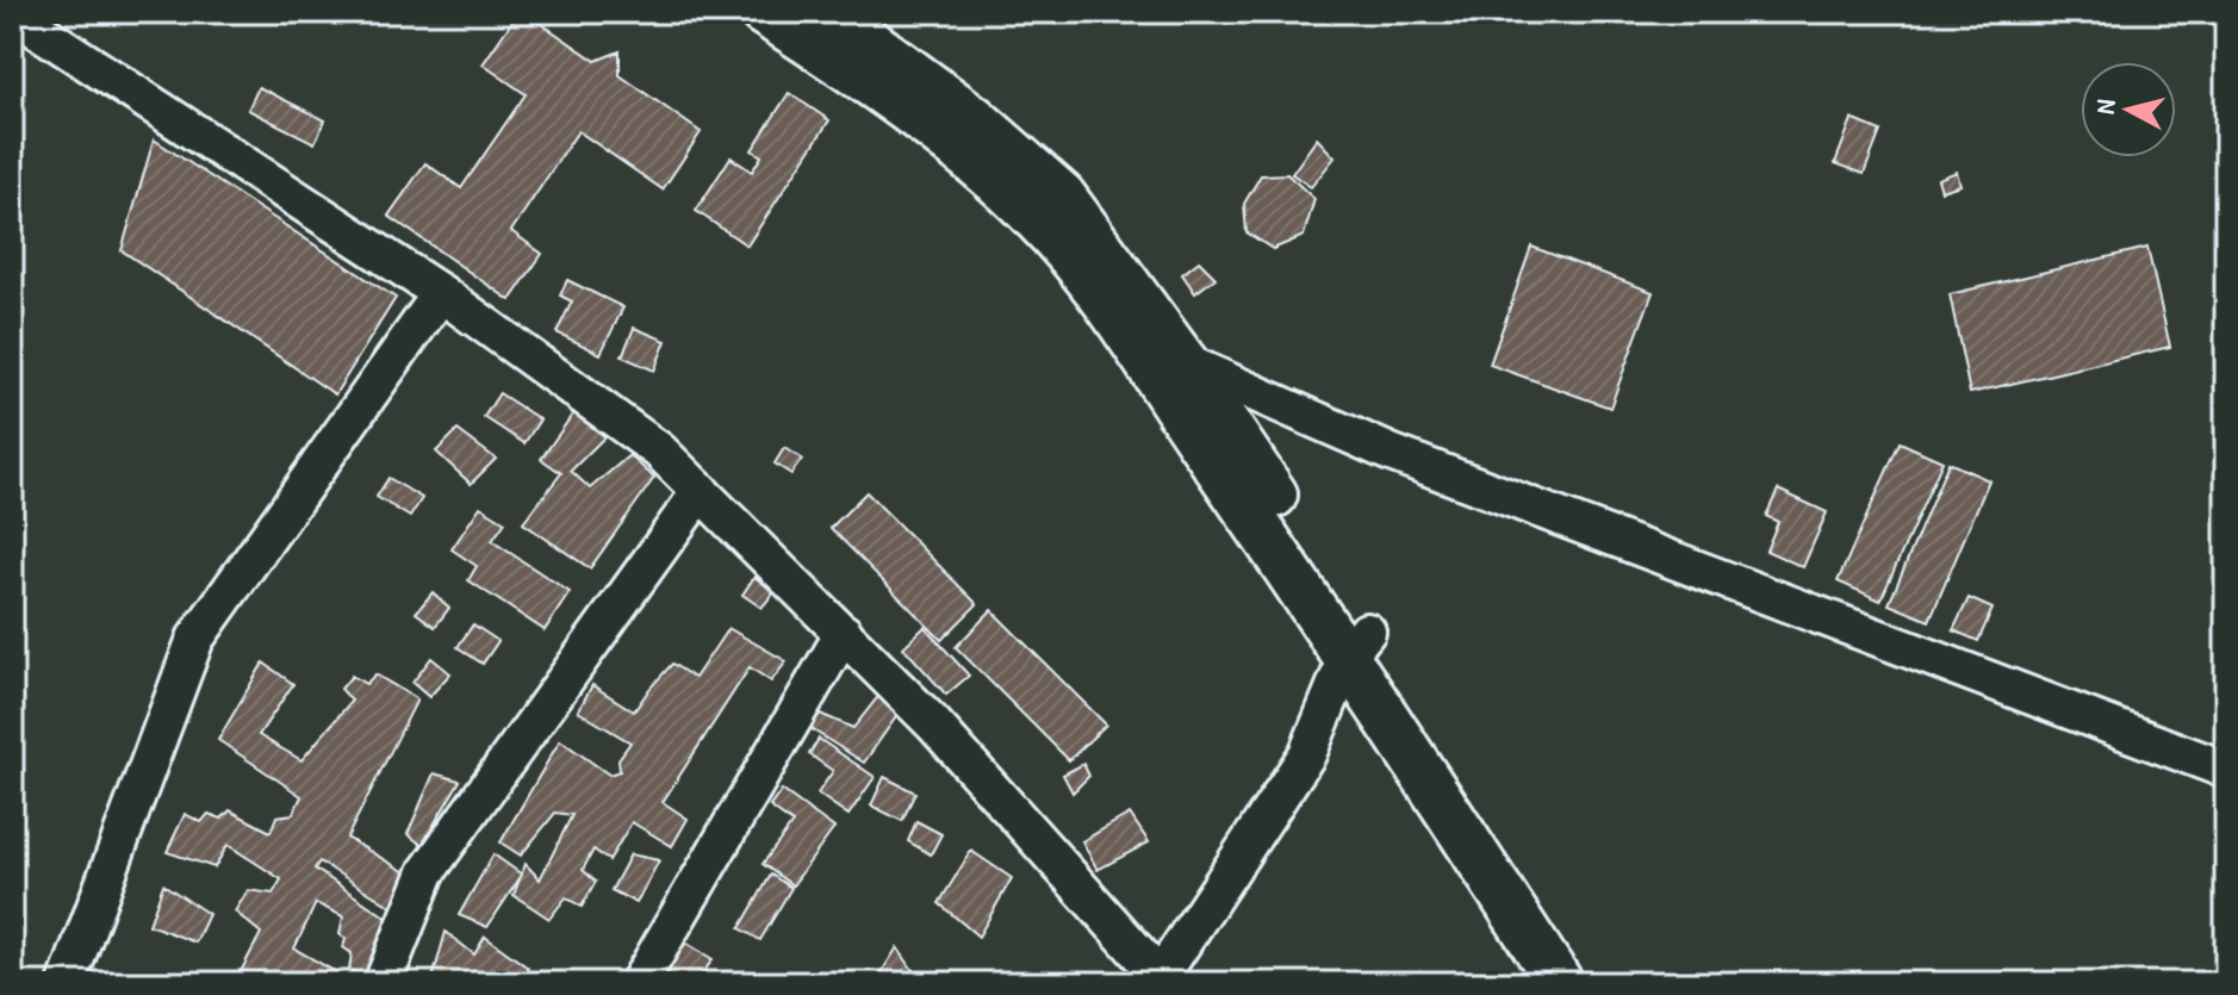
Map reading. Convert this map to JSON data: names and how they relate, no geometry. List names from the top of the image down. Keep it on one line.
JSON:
{"north":"left"}
